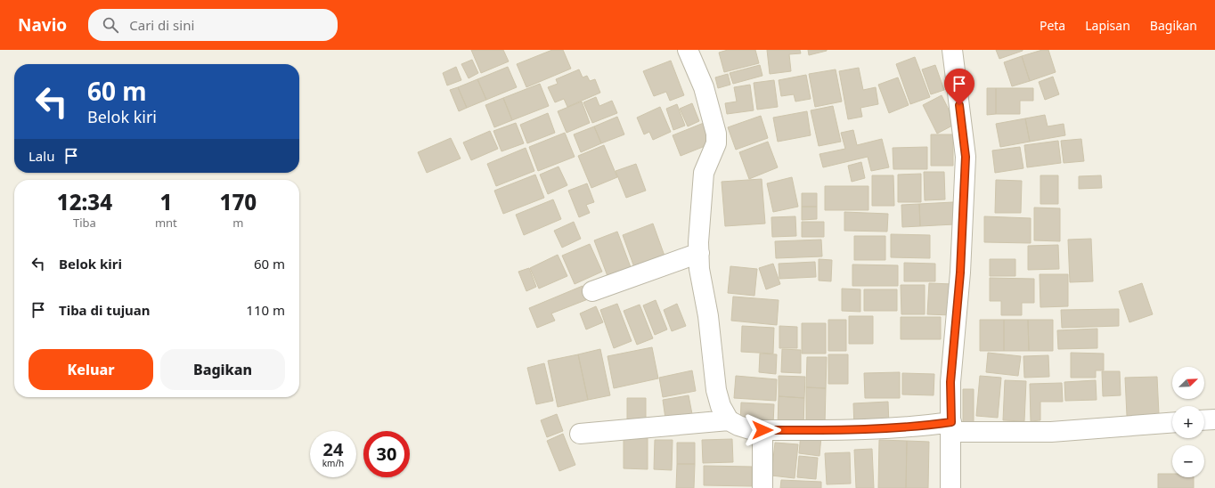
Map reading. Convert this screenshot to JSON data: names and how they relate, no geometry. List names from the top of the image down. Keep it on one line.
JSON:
{"north":"top right","page":{"header":"Navio","search":"Cari di sini","nav":["Peta","Lapisan","Bagikan"],"turn":["60 m","Belok kiri"],"then":"Lalu","eta":["12:34","Tiba","1","mnt","170","m"],"list":[{"name":"Belok kiri","value":"60 m"},{"name":"Tiba di tujuan","value":"110 m"}],"buttons":["Keluar","Bagikan"],"map_buttons":["+","−"],"speed":"24 km/h","limit":"30"}}
